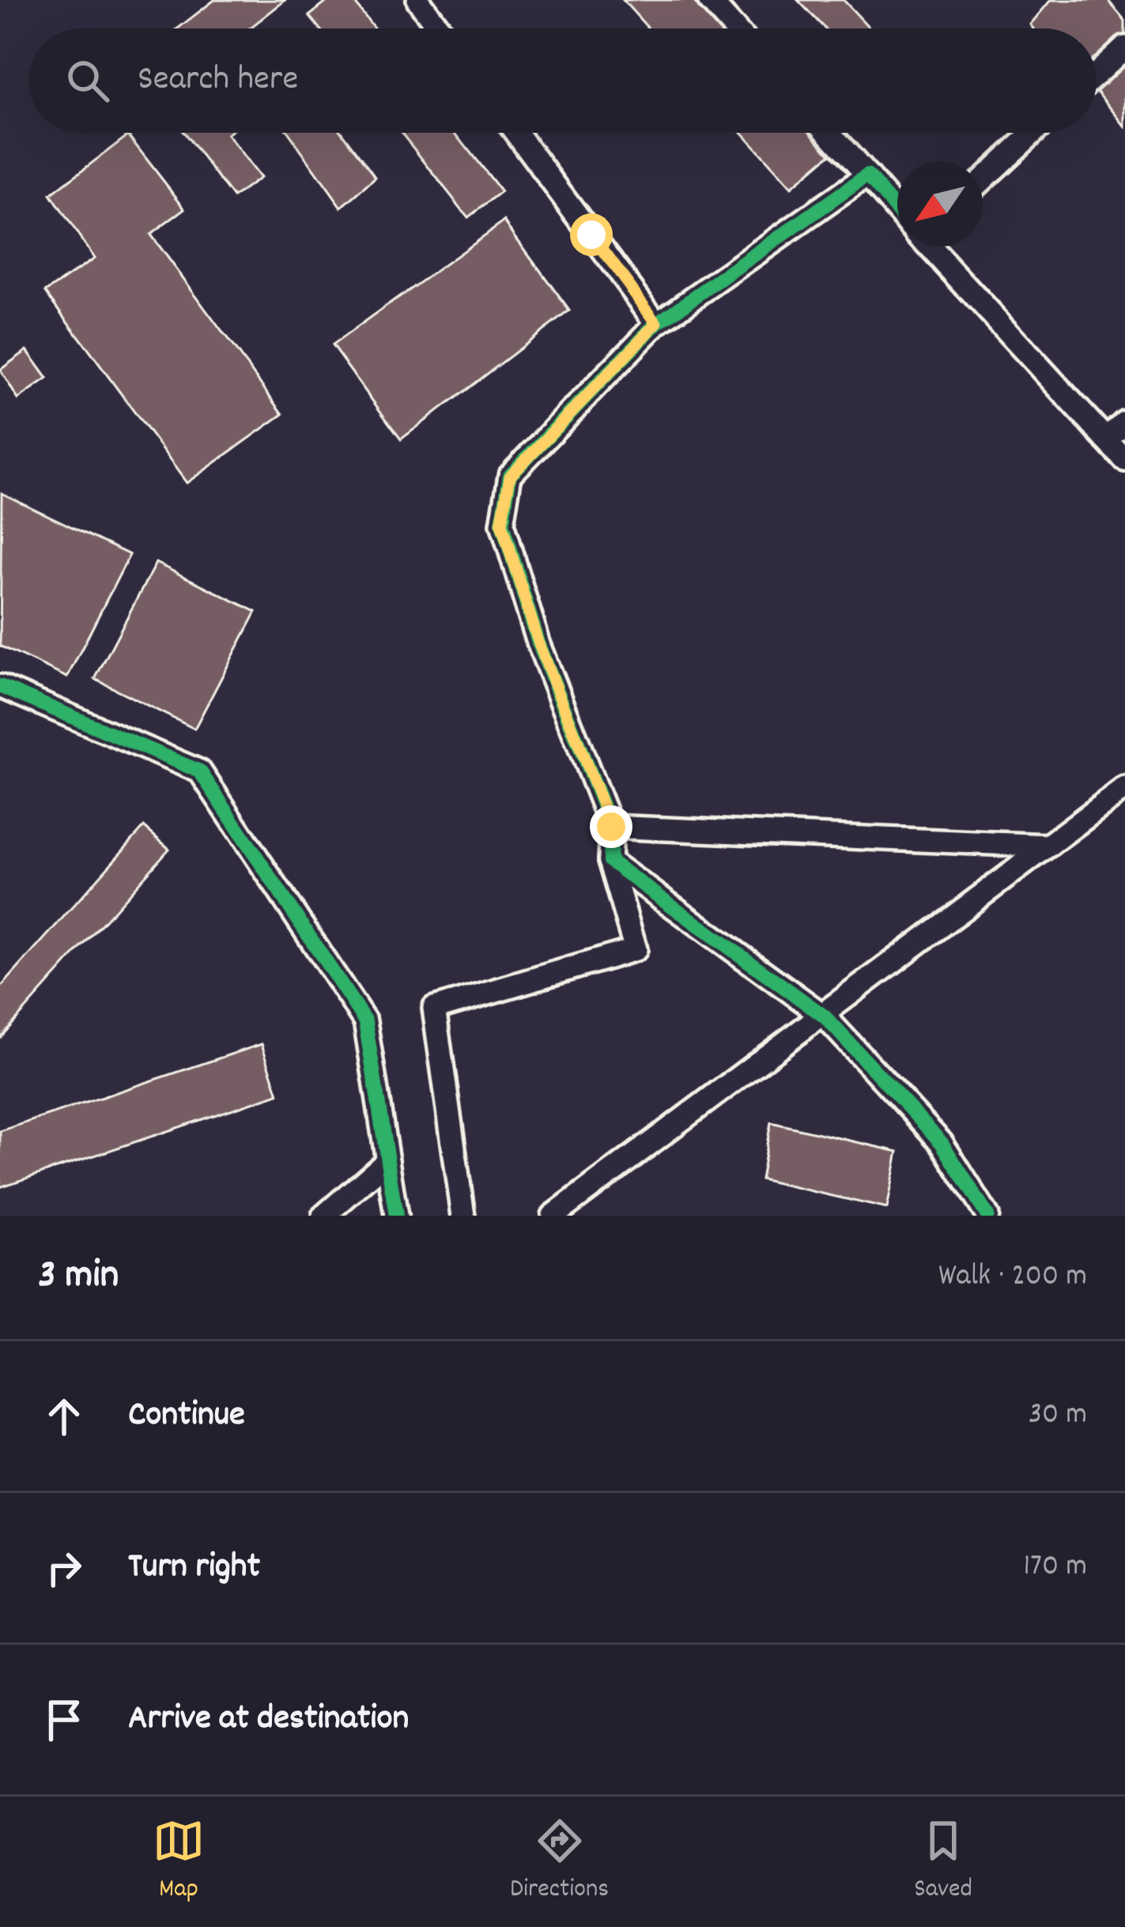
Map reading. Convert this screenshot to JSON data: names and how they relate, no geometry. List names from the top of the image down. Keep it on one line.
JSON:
{"north":"bottom left","page":{"search":"Search here","heading":["3 min","Walk · 200 m"],"list":[["Continue","30 m"],["Turn right","170 m"],"Arrive at destination"],"nav":["Map","Directions","Saved"]}}
